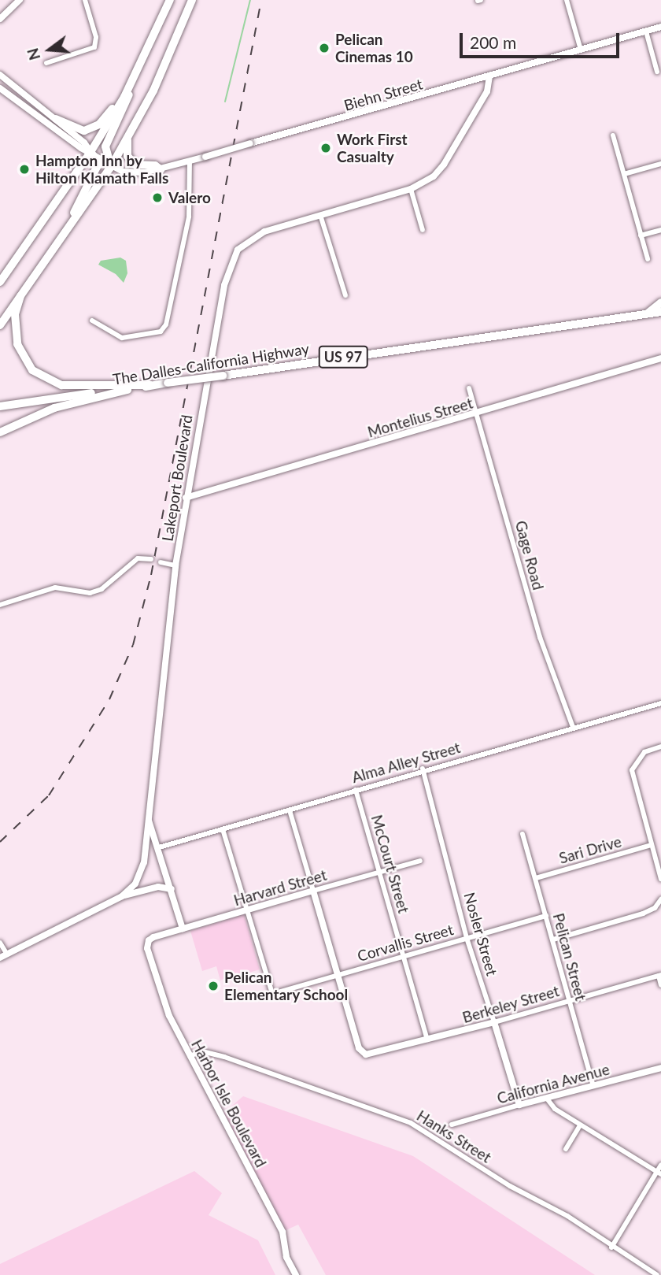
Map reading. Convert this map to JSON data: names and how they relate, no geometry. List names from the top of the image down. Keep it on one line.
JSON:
{"streets":{"highway":["US 97","The Dalles-California Highway"],"street":["Biehn Street","Montelius Street","Lakeport Boulevard","Gage Road","Alma Alley Street","Sari Drive","McCourt Street","Harvard Street","Nosler Street","Corvallis Street","Pelican Street","Berkeley Street","California Avenue","Harbor Isle Boulevard","Hanks Street"]},"crossings":[["Biehn Street","Lakeport Boulevard"],["US 97","The Dalles-California Highway"],["Montelius Street","Lakeport Boulevard"],["Montelius Street","Gage Road"],["Gage Road","Alma Alley Street"],["Alma Alley Street","McCourt Street"],["Alma Alley Street","Nosler Street"],["Sari Drive","Pelican Street"],["McCourt Street","Harvard Street"],["McCourt Street","Corvallis Street"],["McCourt Street","Berkeley Street"],["Harvard Street","Corvallis Street"],["Harvard Street","Harbor Isle Boulevard"],["Nosler Street","Corvallis Street"],["Nosler Street","Berkeley Street"],["Nosler Street","California Avenue"],["Corvallis Street","Pelican Street"],["Corvallis Street","Berkeley Street"],["Pelican Street","Berkeley Street"],["Pelican Street","California Avenue"],["Harbor Isle Boulevard","Hanks Street"]],"places":["Pelican Cinemas 10","Work First Casualty","Hampton Inn by Hilton Klamath Falls","Valero","Pelican Elementary School"],"scale_bar":"200 m","north":"left"}
